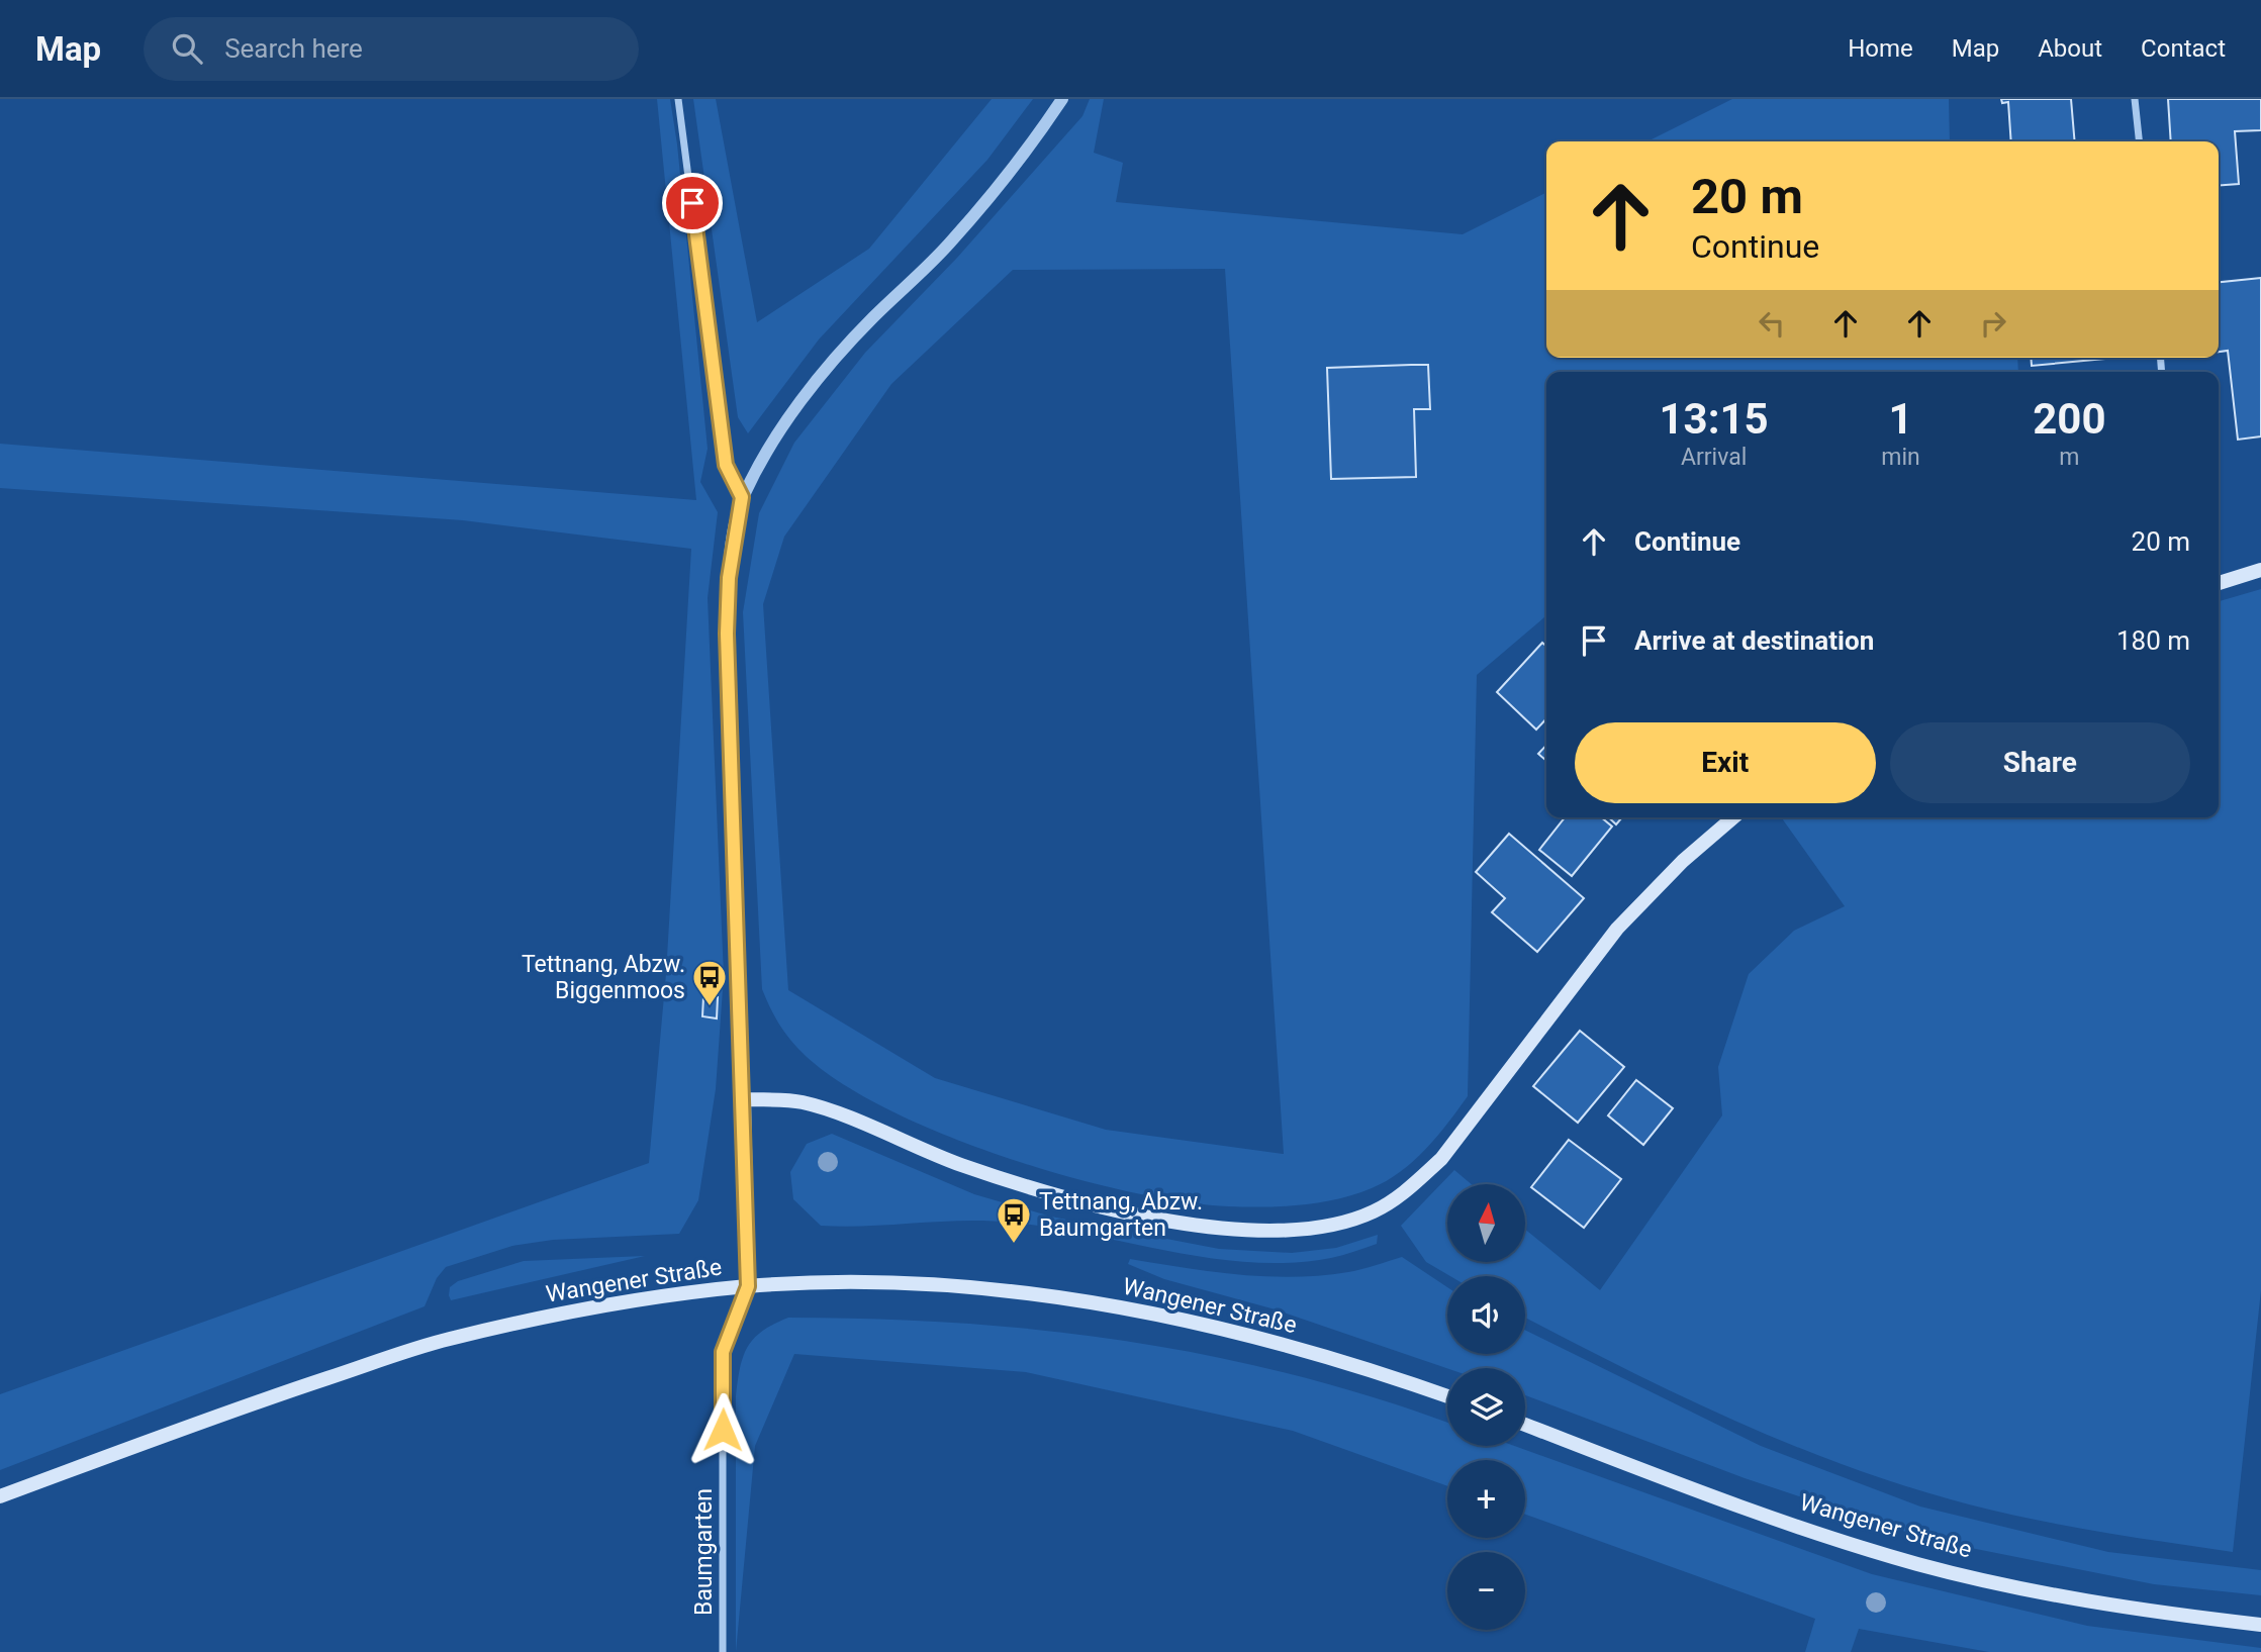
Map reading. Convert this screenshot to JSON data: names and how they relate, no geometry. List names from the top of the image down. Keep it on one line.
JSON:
{"streets":{"main road":["Wangener Straße"],"street":["Baumgarten"]},"crossings":[["Wangener Straße","Baumgarten"]],"places":{"bus stop":["Tettnang, Abzw. Biggenmoos","Tettnang, Abzw. Baumgarten"]},"north":"top","page":{"header":"Map","search":"Search here","nav":["Home","Map","About","Contact"],"turn":["20 m","Continue"],"eta":["13:15","Arrival","1","min","200","m"],"list":[{"name":"Continue","value":"20 m"},{"name":"Arrive at destination","value":"180 m"}],"buttons":["Exit","Share"],"map_buttons":["+","−"]}}
